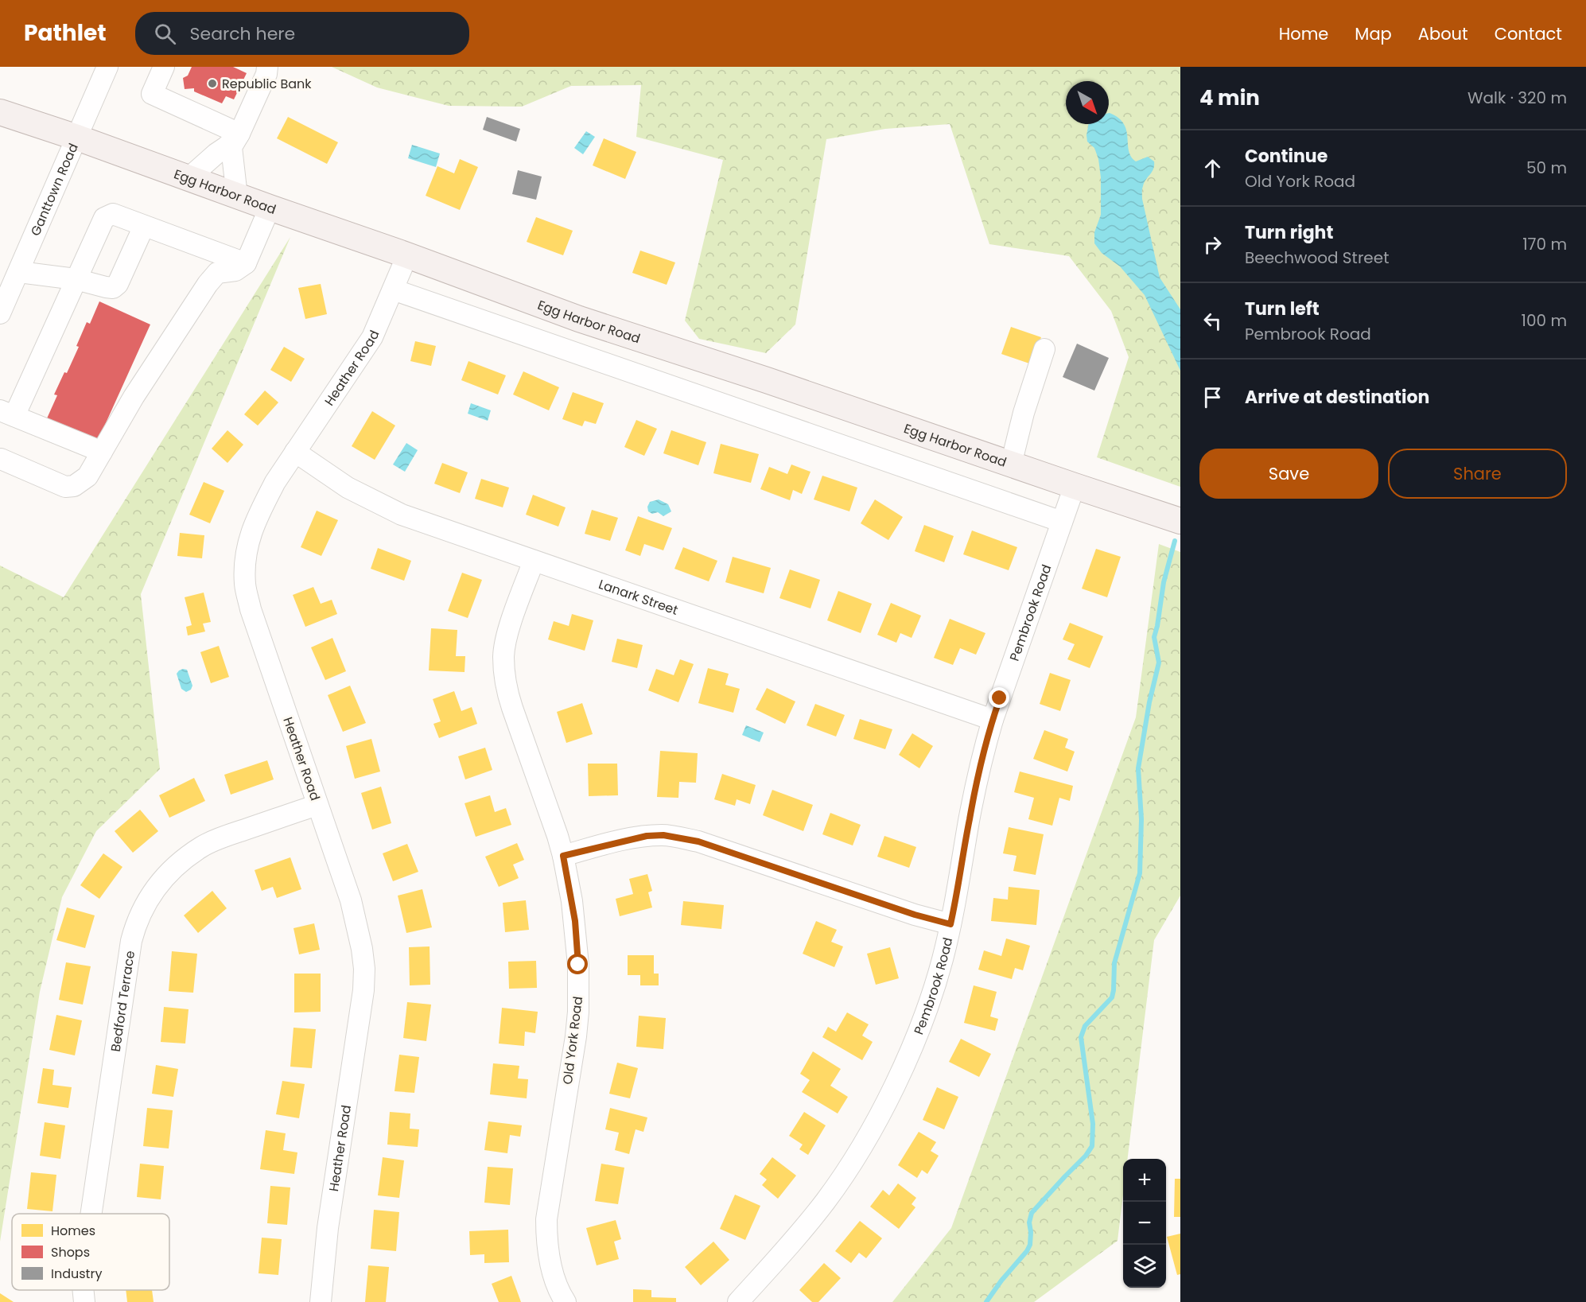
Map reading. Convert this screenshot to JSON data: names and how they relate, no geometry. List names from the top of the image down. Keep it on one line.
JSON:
{"streets":{"main road":["Egg Harbor Road"],"street":["Ganttown Road","Heather Road","Lanark Street","Pembrook Road","Bedford Terrace","Old York Road"]},"crossings":[["Ganttown Road","Egg Harbor Road"],["Egg Harbor Road","Heather Road"],["Egg Harbor Road","Pembrook Road"],["Heather Road","Lanark Street"],["Heather Road","Bedford Terrace"],["Lanark Street","Pembrook Road"],["Lanark Street","Old York Road"]],"places":["Republic Bank"],"legend":["Homes","Shops","Industry"],"north":"bottom right","page":{"header":"Pathlet","search":"Search here","nav":["Home","Map","About","Contact"],"heading":["4 min","Walk · 320 m"],"list":[["Continue","Old York Road","50 m"],["Turn right","Beechwood Street","170 m"],["Turn left","Pembrook Road","100 m"],"Arrive at destination"],"buttons":["Save","Share"],"map_buttons":["+","−"]}}
